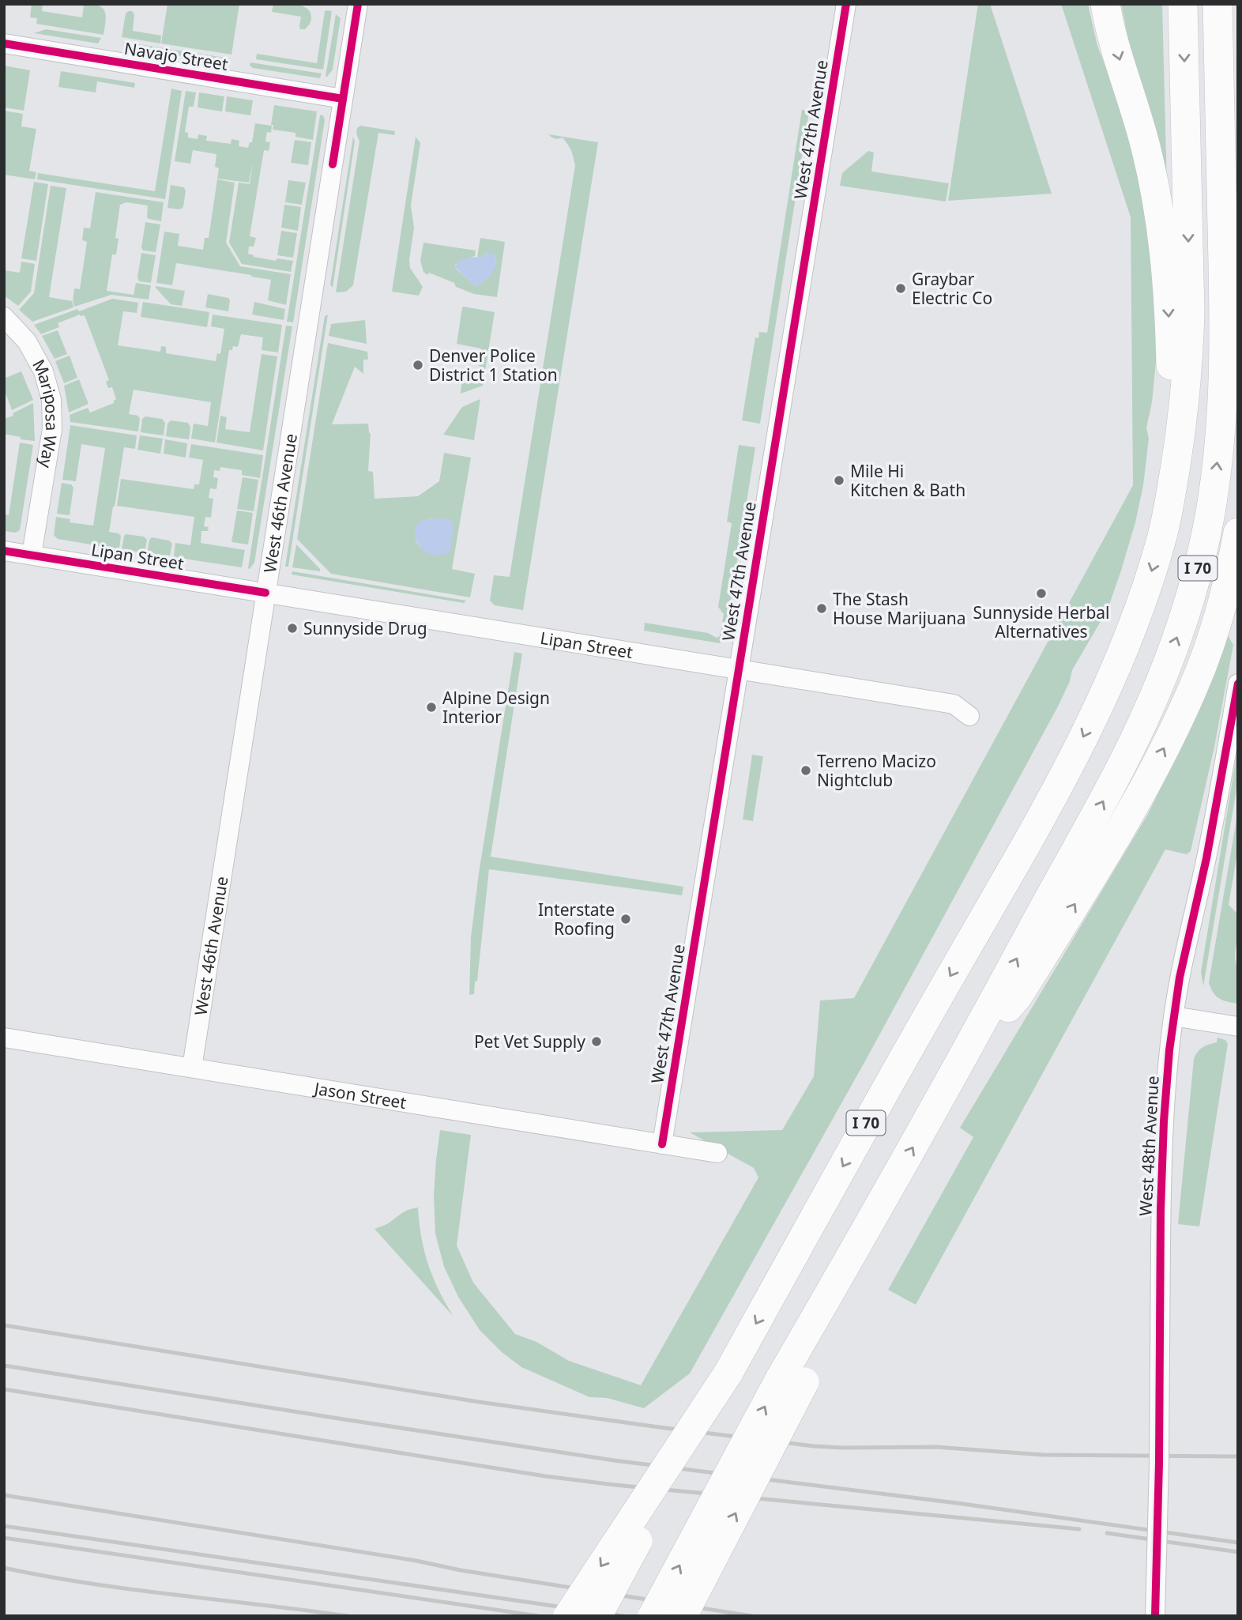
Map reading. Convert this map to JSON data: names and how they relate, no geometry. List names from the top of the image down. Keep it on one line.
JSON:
{"streets":{"highway":["I 70"],"street":["Navajo Street","West 47th Avenue","Mariposa Way","West 46th Avenue","Lipan Street","Jason Street","West 48th Avenue"]},"crossings":[["Navajo Street","West 46th Avenue"],["West 47th Avenue","Lipan Street"],["West 47th Avenue","Jason Street"],["Mariposa Way","Lipan Street"],["West 46th Avenue","Lipan Street"],["West 46th Avenue","Jason Street"]],"places":["Graybar Electric Co","Denver Police District 1 Station","Mile Hi Kitchen & Bath","Sunnyside Herbal Alternatives","The Stash House Marijuana","Sunnyside Drug","Alpine Design Interior","Terreno Macizo Nightclub","Interstate Roofing","Pet Vet Supply"]}
